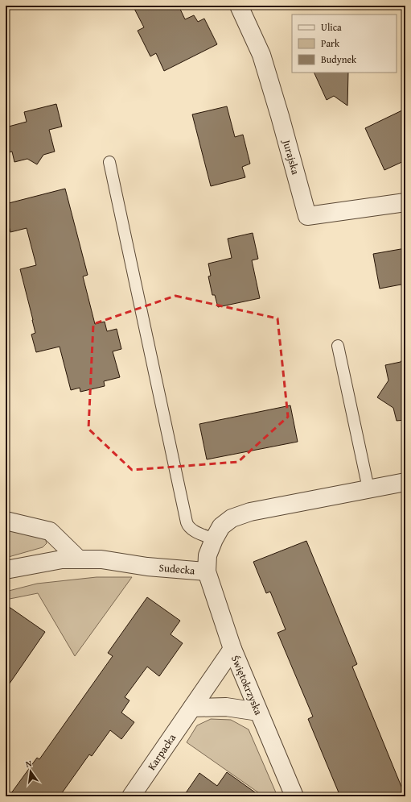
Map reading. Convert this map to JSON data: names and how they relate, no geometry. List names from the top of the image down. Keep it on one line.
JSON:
{"streets":{"street":["Jurajska","Sudecka","Świętokrzyska","Karpacka"]},"crossings":[["Sudecka","Świętokrzyska"],["Świętokrzyska","Karpacka"]],"legend":["Ulica","Park","Budynek"],"north":"top"}
